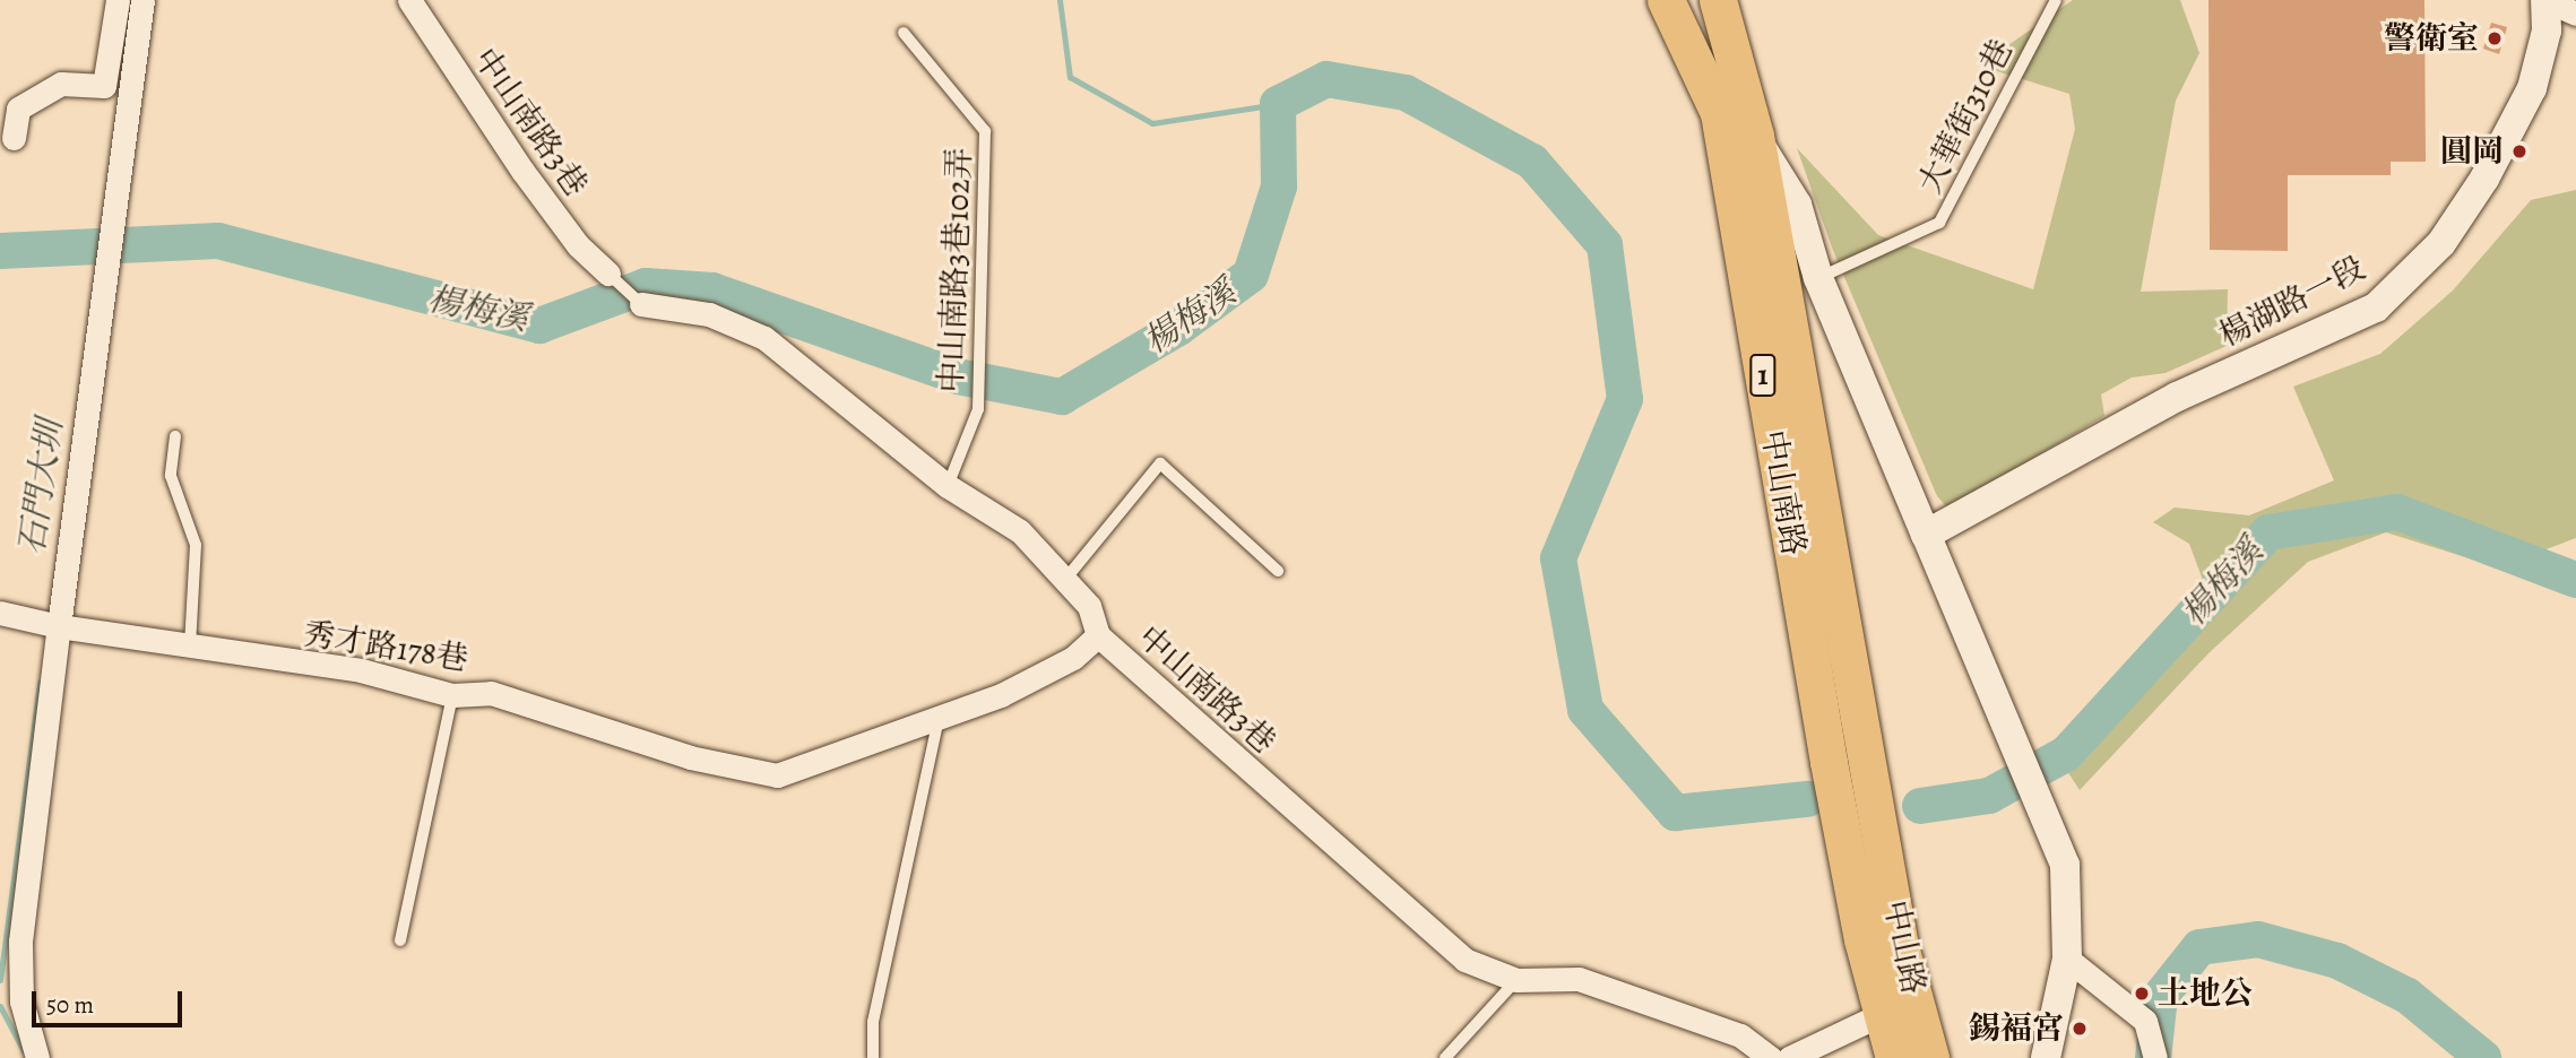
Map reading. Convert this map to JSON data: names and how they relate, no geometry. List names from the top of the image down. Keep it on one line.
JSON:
{"streets":{"main road":["1","中山南路","中山路"],"street":["中山南路3巷","楊湖路一段","秀才路178巷"],"lane":["大華街310巷","中山南路3巷102弄"]},"crossings":[["中山南路3巷","中山南路3巷102弄"],["中山南路3巷","秀才路178巷"],["中山南路","中山路"]],"water":["楊梅溪","石門大圳"],"places":["警衛室","圓岡","土地公","錫褔宮"],"scale_bar":"50 m"}
